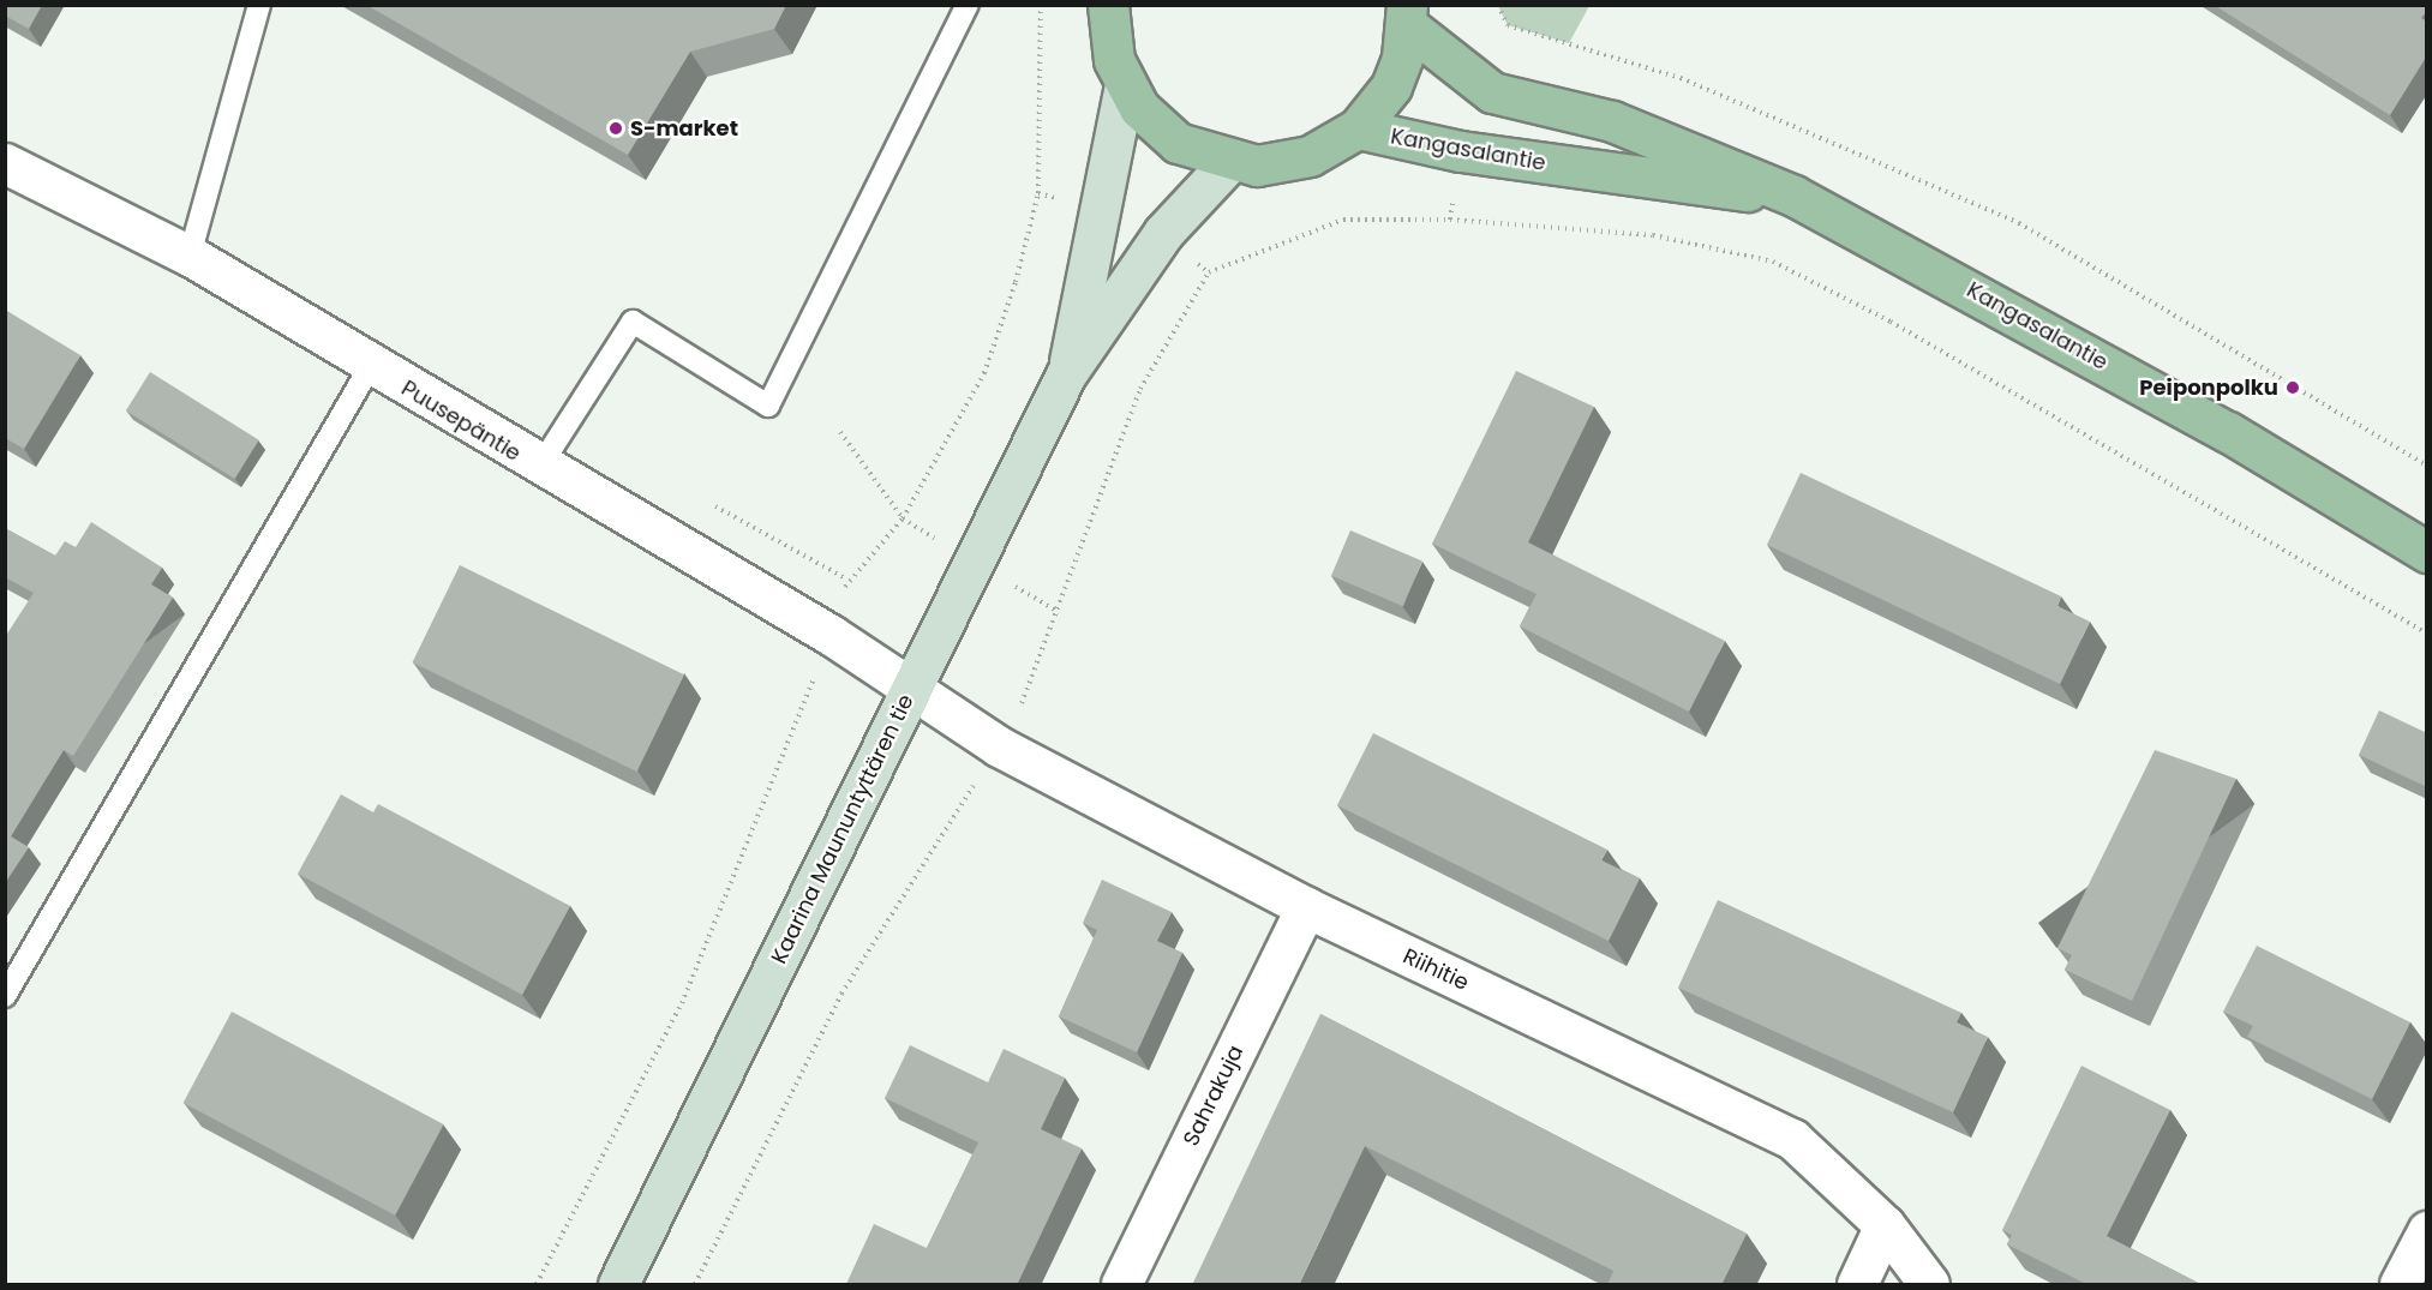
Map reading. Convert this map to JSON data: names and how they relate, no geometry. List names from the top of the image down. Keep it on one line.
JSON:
{"streets":{"main road":["Kangasalantie","Kaarina Maununtyttären tie"],"street":["Puusepäntie","Riihitie","Sahrakuja"]},"crossings":[["Puusepäntie","Kaarina Maununtyttären tie"],["Puusepäntie","Riihitie"],["Kaarina Maununtyttären tie","Riihitie"],["Riihitie","Sahrakuja"]],"places":["S-market","Peiponpolku"]}
